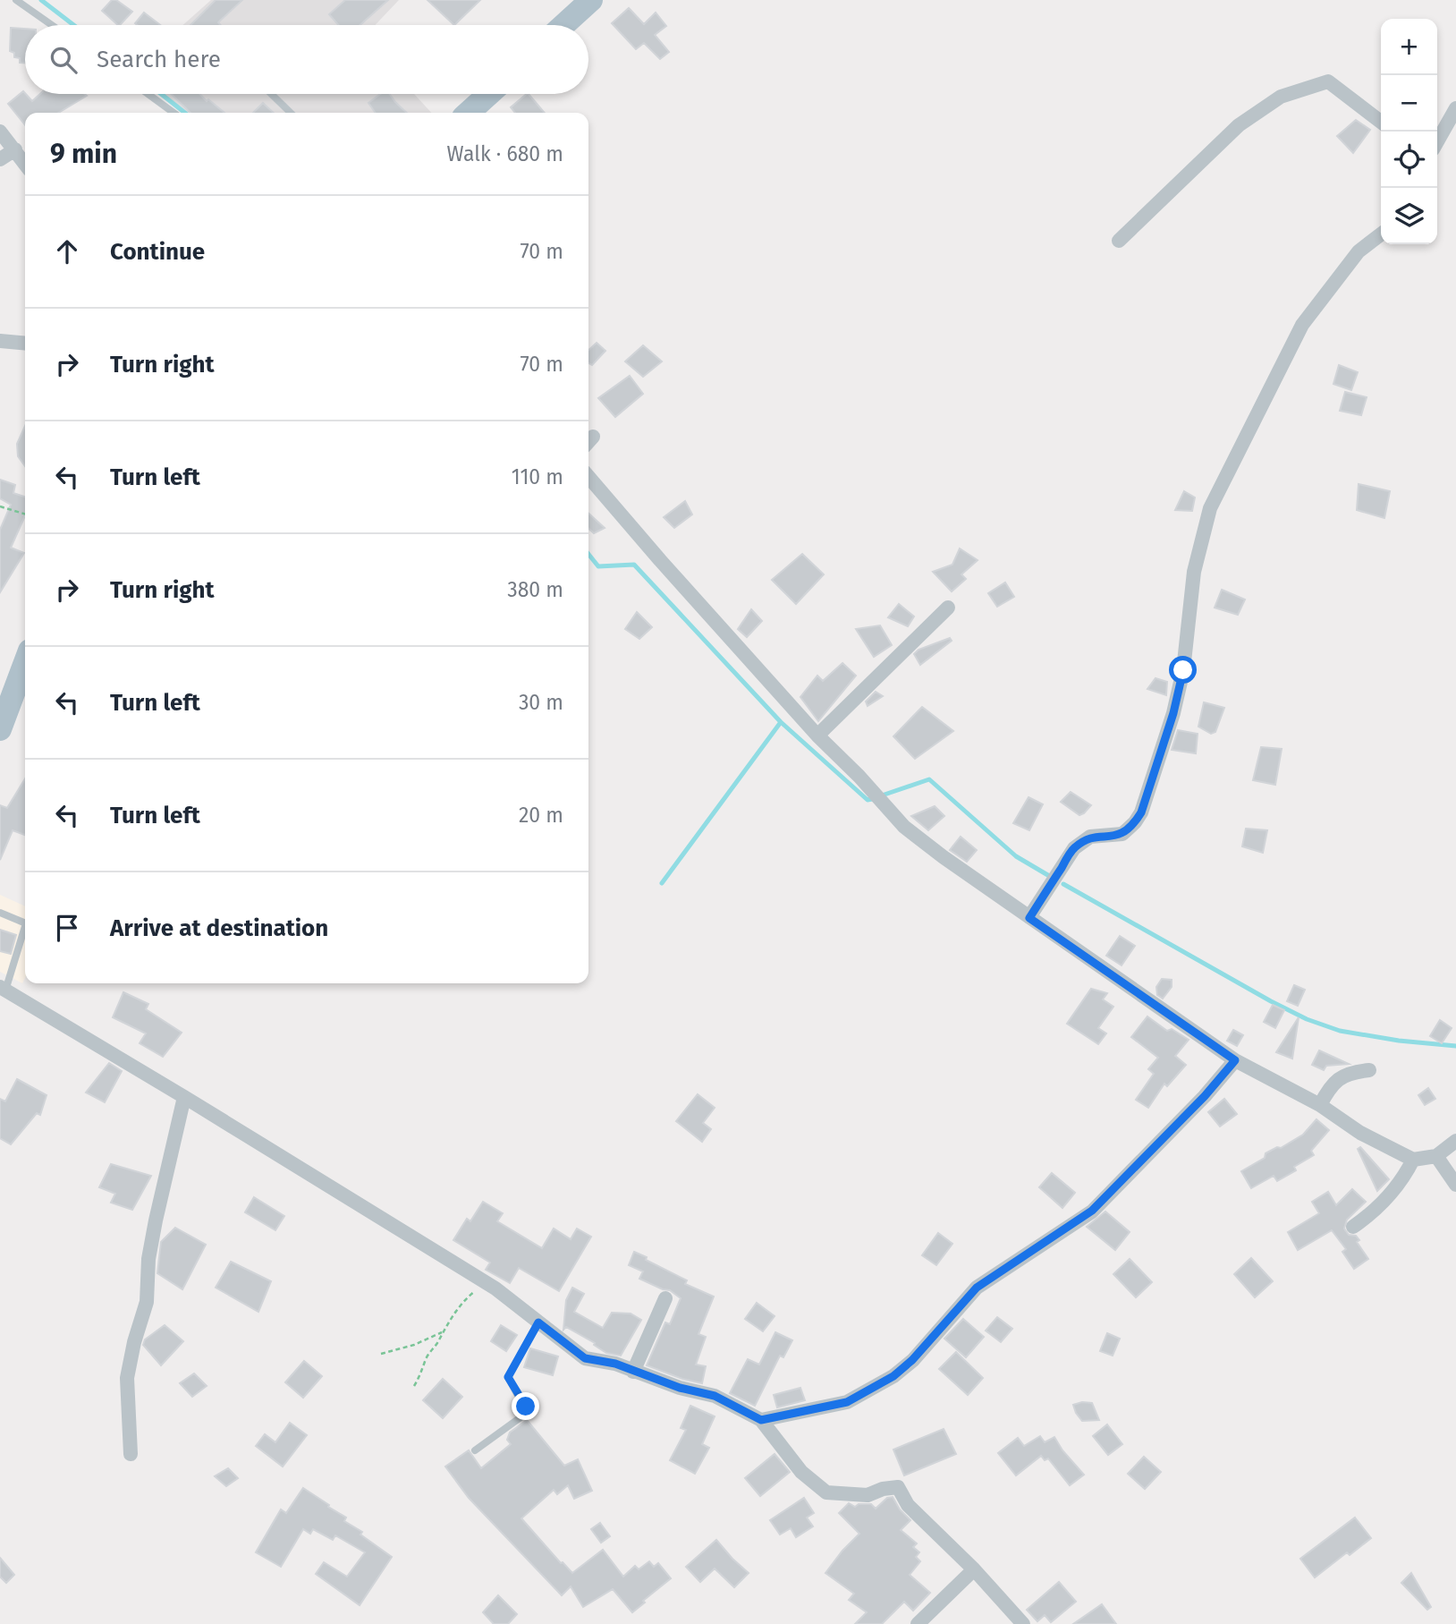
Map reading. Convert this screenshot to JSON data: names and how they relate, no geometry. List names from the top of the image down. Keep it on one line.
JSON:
{"page":{"map_buttons":["+","−"],"search":"Search here","heading":["9 min","Walk · 680 m"],"list":[["Continue","70 m"],["Turn right","70 m"],["Turn left","110 m"],["Turn right","380 m"],["Turn left","30 m"],["Turn left","20 m"],"Arrive at destination"]}}
